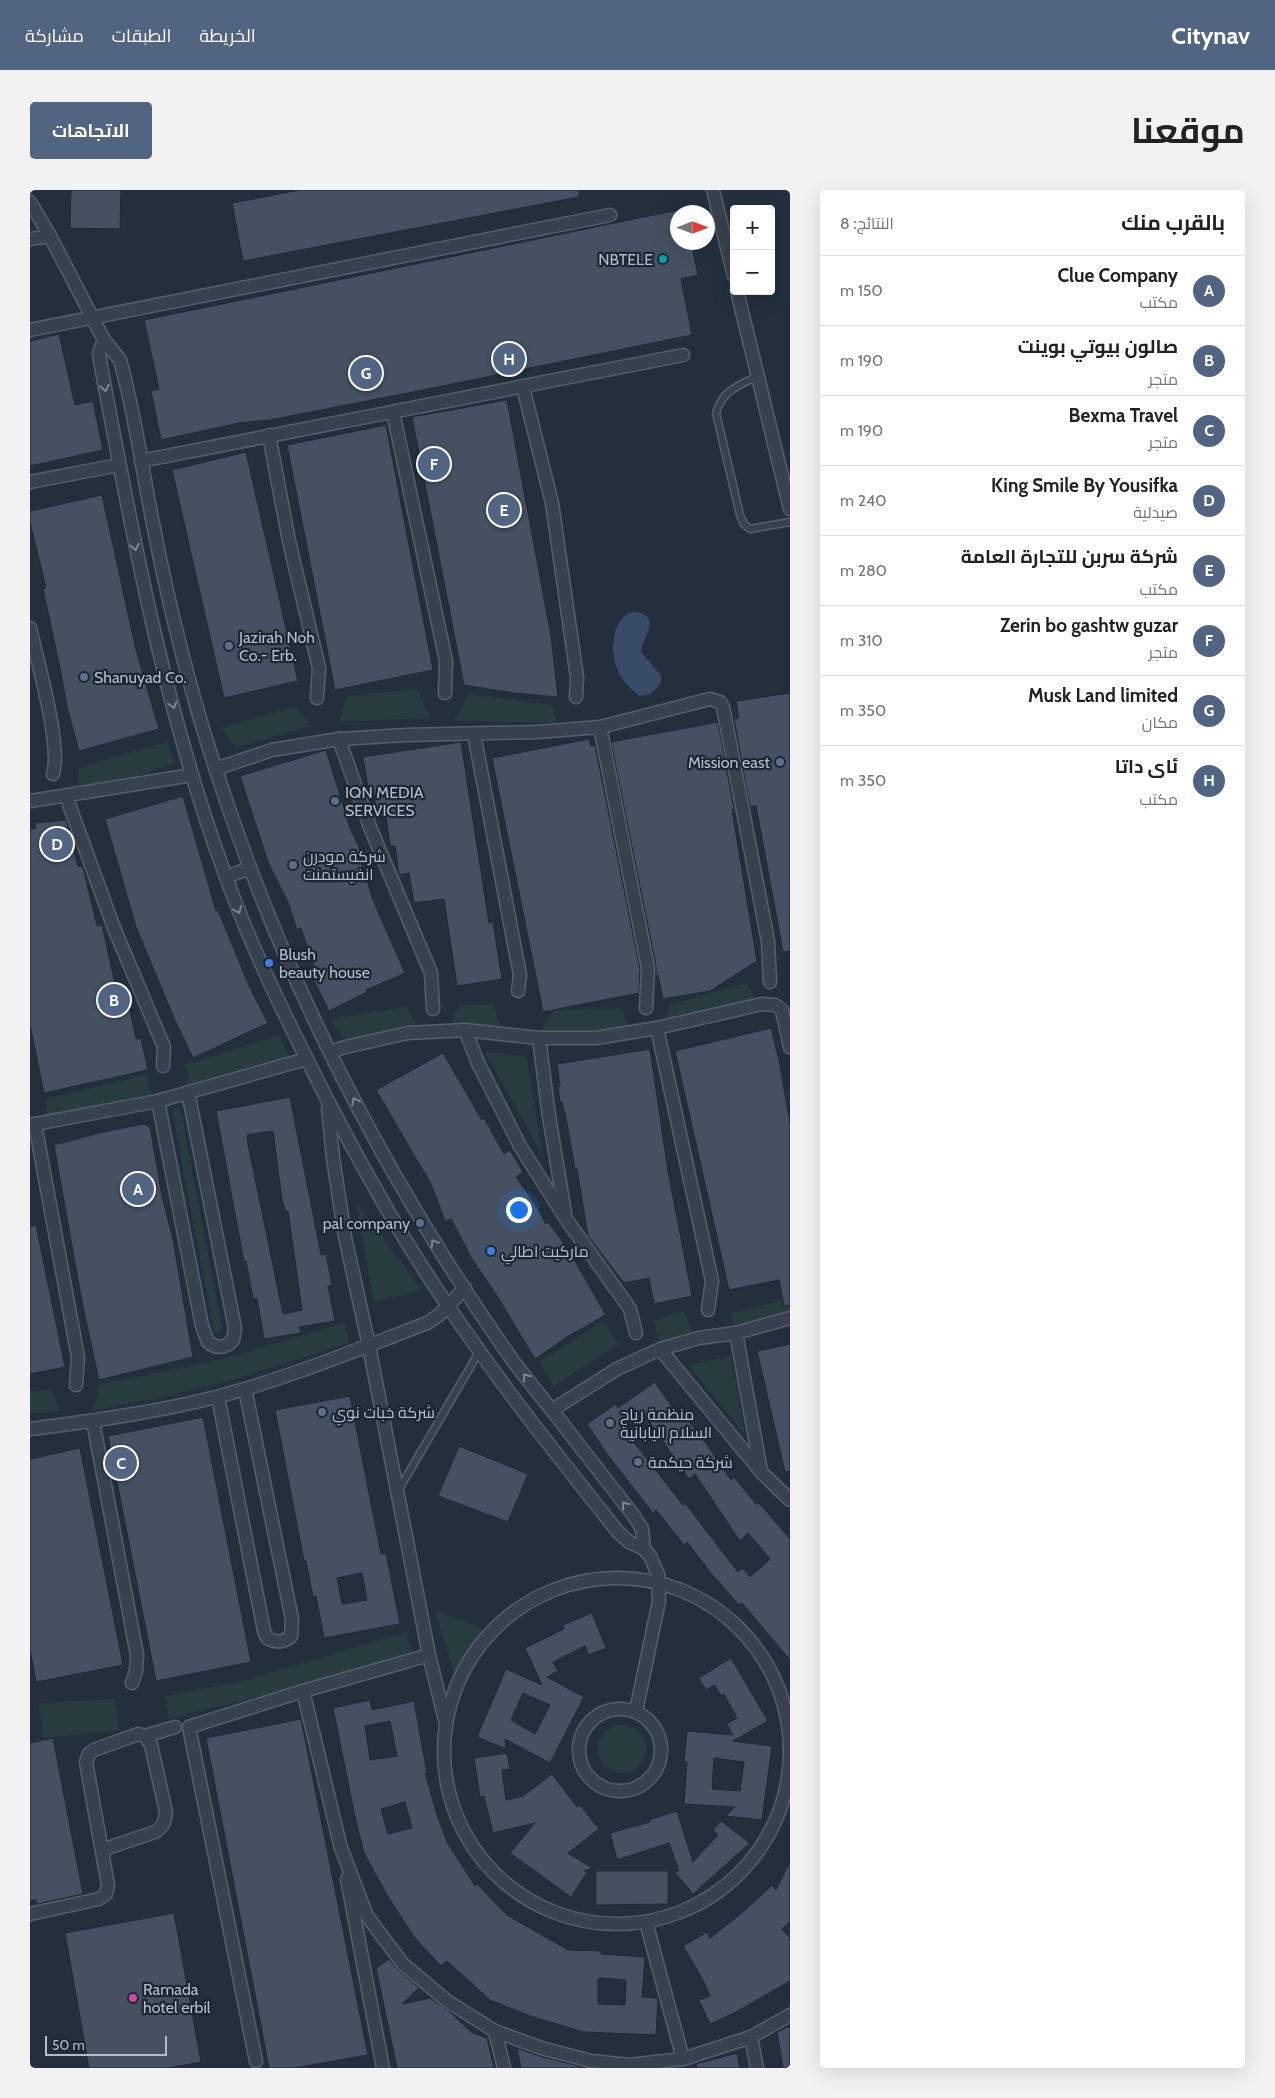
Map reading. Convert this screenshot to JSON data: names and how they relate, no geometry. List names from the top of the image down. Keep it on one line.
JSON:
{"places":["NBTELE","Jazirah Noh Co.- Erb.","Shanuyad Co.","Mission east","IQN MEDIA SERVICES","شركة مودرن انفيستمنت","Blush beauty house","pal company","ماركيت اطالي","شركة خبات نوي","منظمة رياح السلام اليابانية","شركة حيكمة","Ramada hotel erbil"],"scale_bar":"50 m","north":"right","page":{"header":"Citynav","nav":["الخريطة","الطبقات","مشاركة"],"title":"موقعنا","buttons":"الاتجاهات","heading":["بالقرب منك","النتائج: 8"],"map_buttons":["+","−"],"list":[{"mark":"A","name":"Clue Company","note":"مكتب","value":"150 m"},{"mark":"B","name":"صالون بيوتي بوينت","note":"متجر","value":"190 m"},{"mark":"C","name":"Bexma Travel","note":"متجر","value":"190 m"},{"mark":"D","name":"King Smile By Yousifka","note":"صيدلية","value":"240 m"},{"mark":"E","name":"شركة سربن للتجارة العامة","note":"مكتب","value":"280 m"},{"mark":"F","name":"Zerin bo gashtw guzar","note":"متجر","value":"310 m"},{"mark":"G","name":"Musk Land limited","note":"مكان","value":"350 m"},{"mark":"H","name":"ئای داتا","note":"مكتب","value":"350 m"}],"pins":["H","G","F","E","D","B","A","C"],"scale":"50 m"}}
